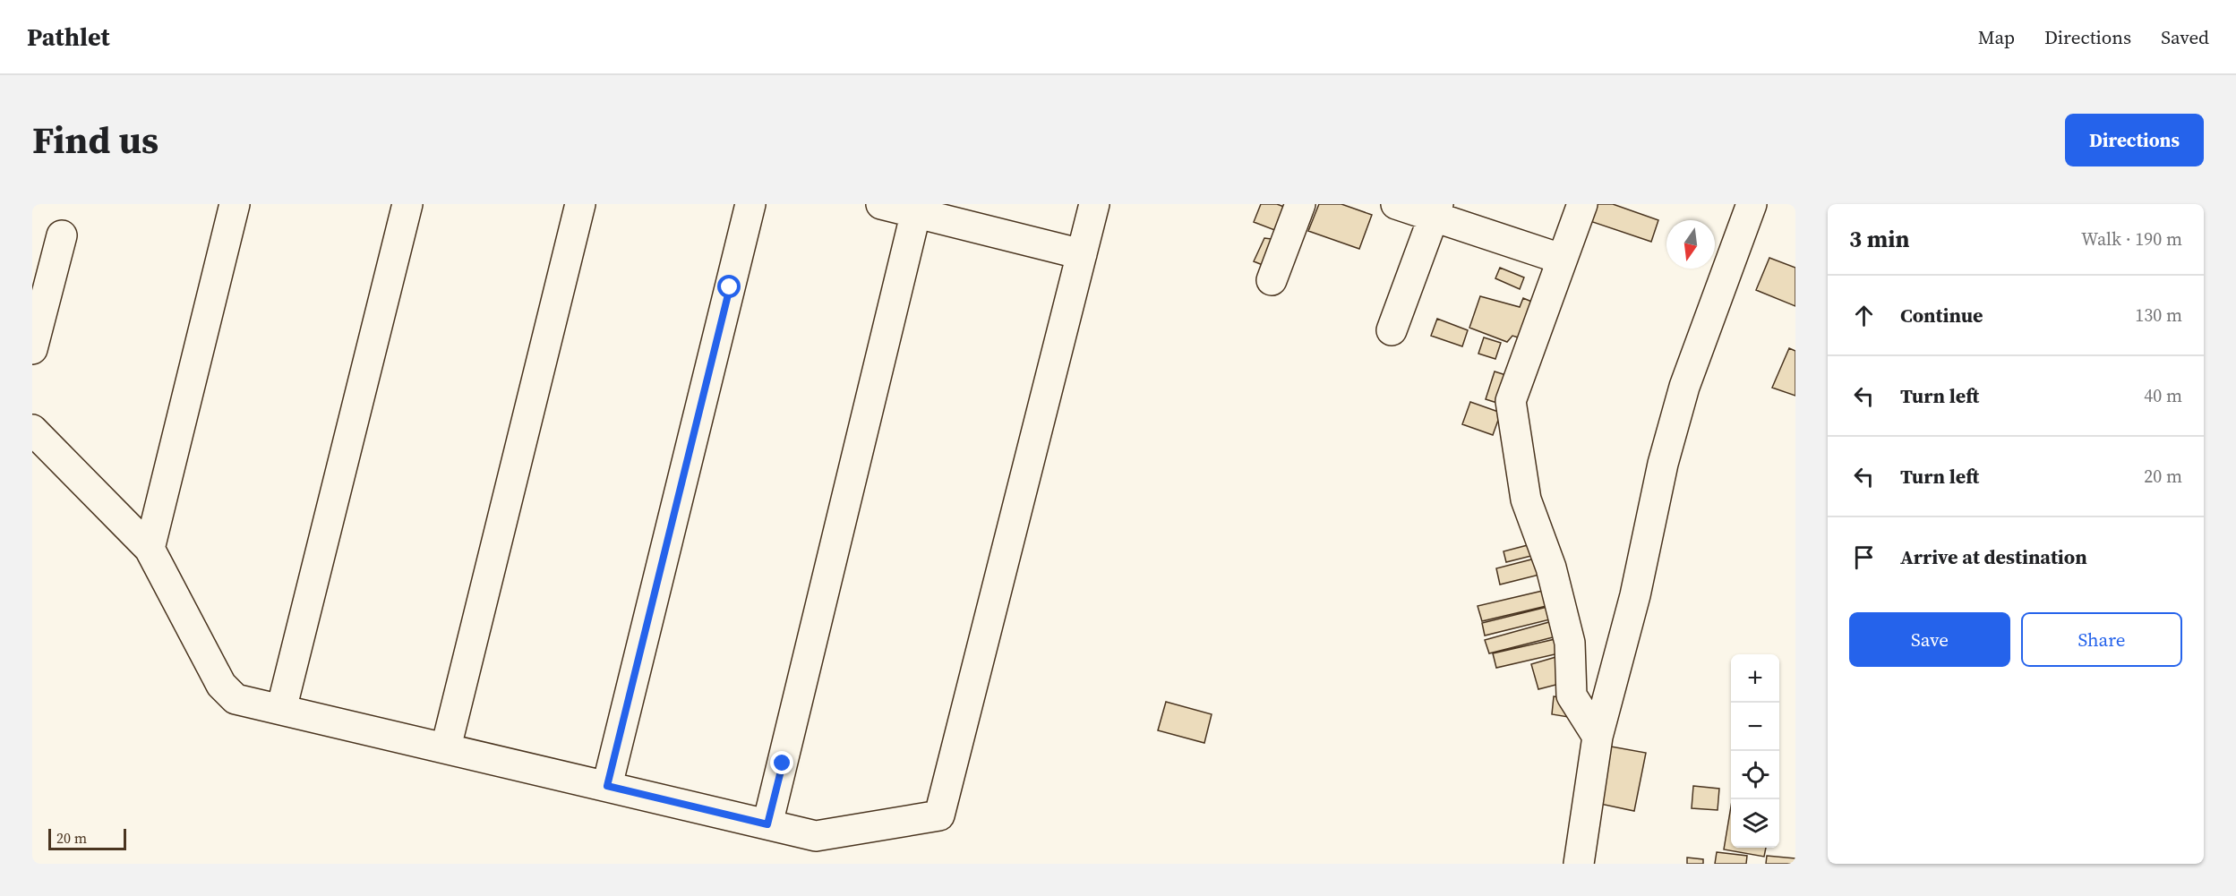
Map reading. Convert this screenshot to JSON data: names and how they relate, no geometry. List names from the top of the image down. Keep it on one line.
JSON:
{"scale_bar":"20 m","north":"bottom","page":{"header":"Pathlet","nav":["Map","Directions","Saved"],"title":"Find us","buttons":["Directions",["Save","Share"]],"heading":["3 min","Walk · 190 m"],"list":[["Continue","130 m"],["Turn left","40 m"],["Turn left","20 m"],"Arrive at destination"],"map_buttons":["+","−"],"scale":"20 m"}}
